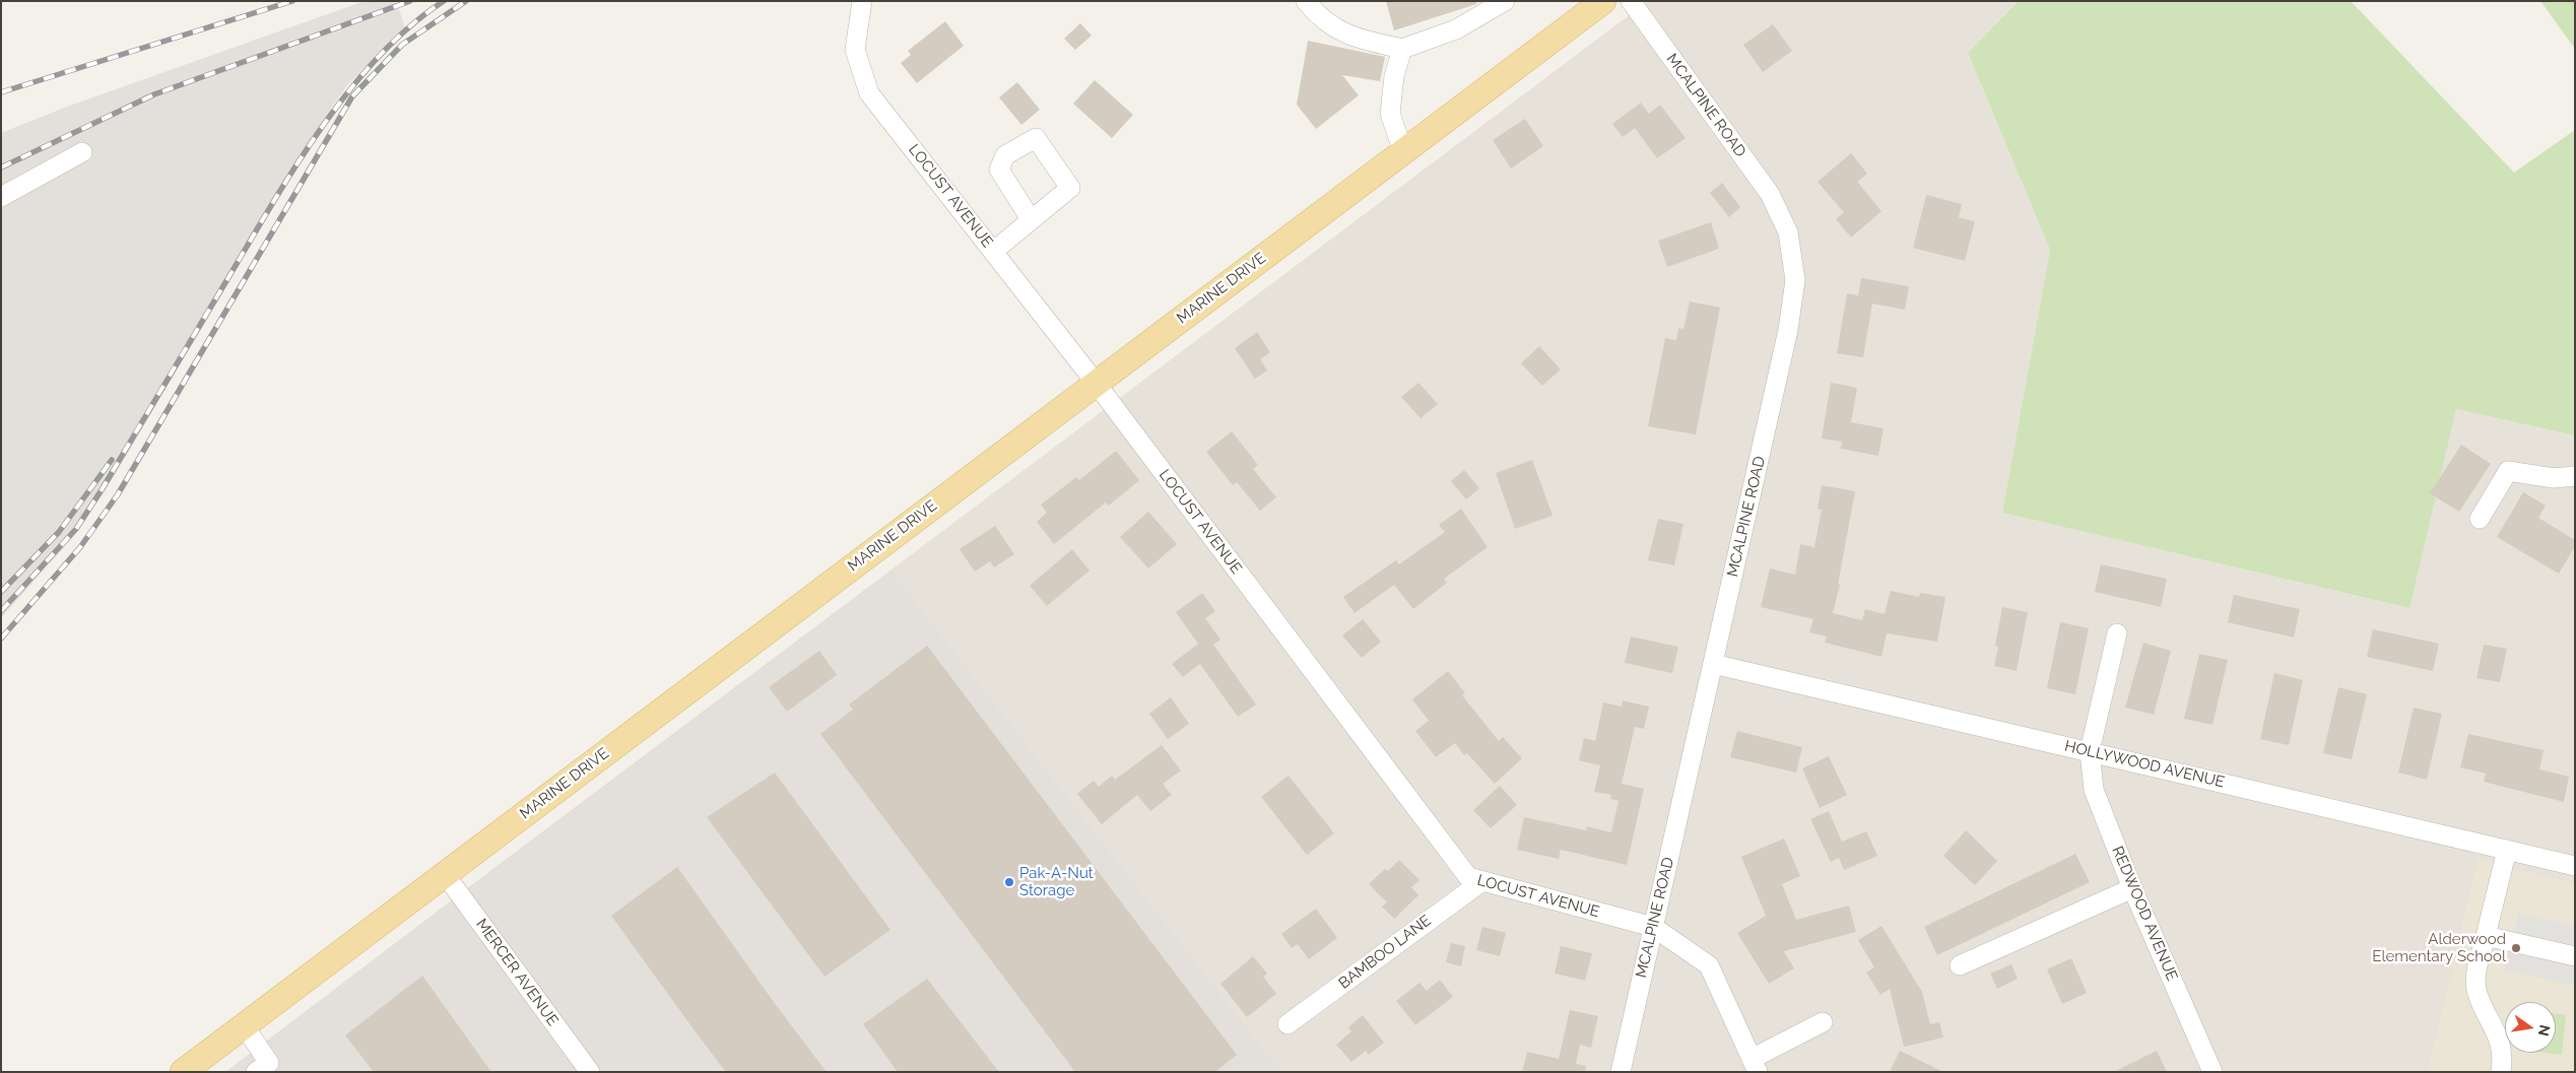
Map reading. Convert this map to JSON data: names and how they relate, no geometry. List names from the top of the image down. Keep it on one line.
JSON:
{"streets":{"main road":["MARINE DRIVE"],"street":["MCALPINE ROAD","LOCUST AVENUE","HOLLYWOOD AVENUE","REDWOOD AVENUE","BAMBOO LANE","MERCER AVENUE"]},"crossings":[["MCALPINE ROAD","LOCUST AVENUE"],["MCALPINE ROAD","HOLLYWOOD AVENUE"],["LOCUST AVENUE","MARINE DRIVE"],["LOCUST AVENUE","BAMBOO LANE"],["MARINE DRIVE","MERCER AVENUE"],["HOLLYWOOD AVENUE","REDWOOD AVENUE"]],"places":["Pak-A-Nut Storage","Alderwood Elementary School"],"north":"right"}
